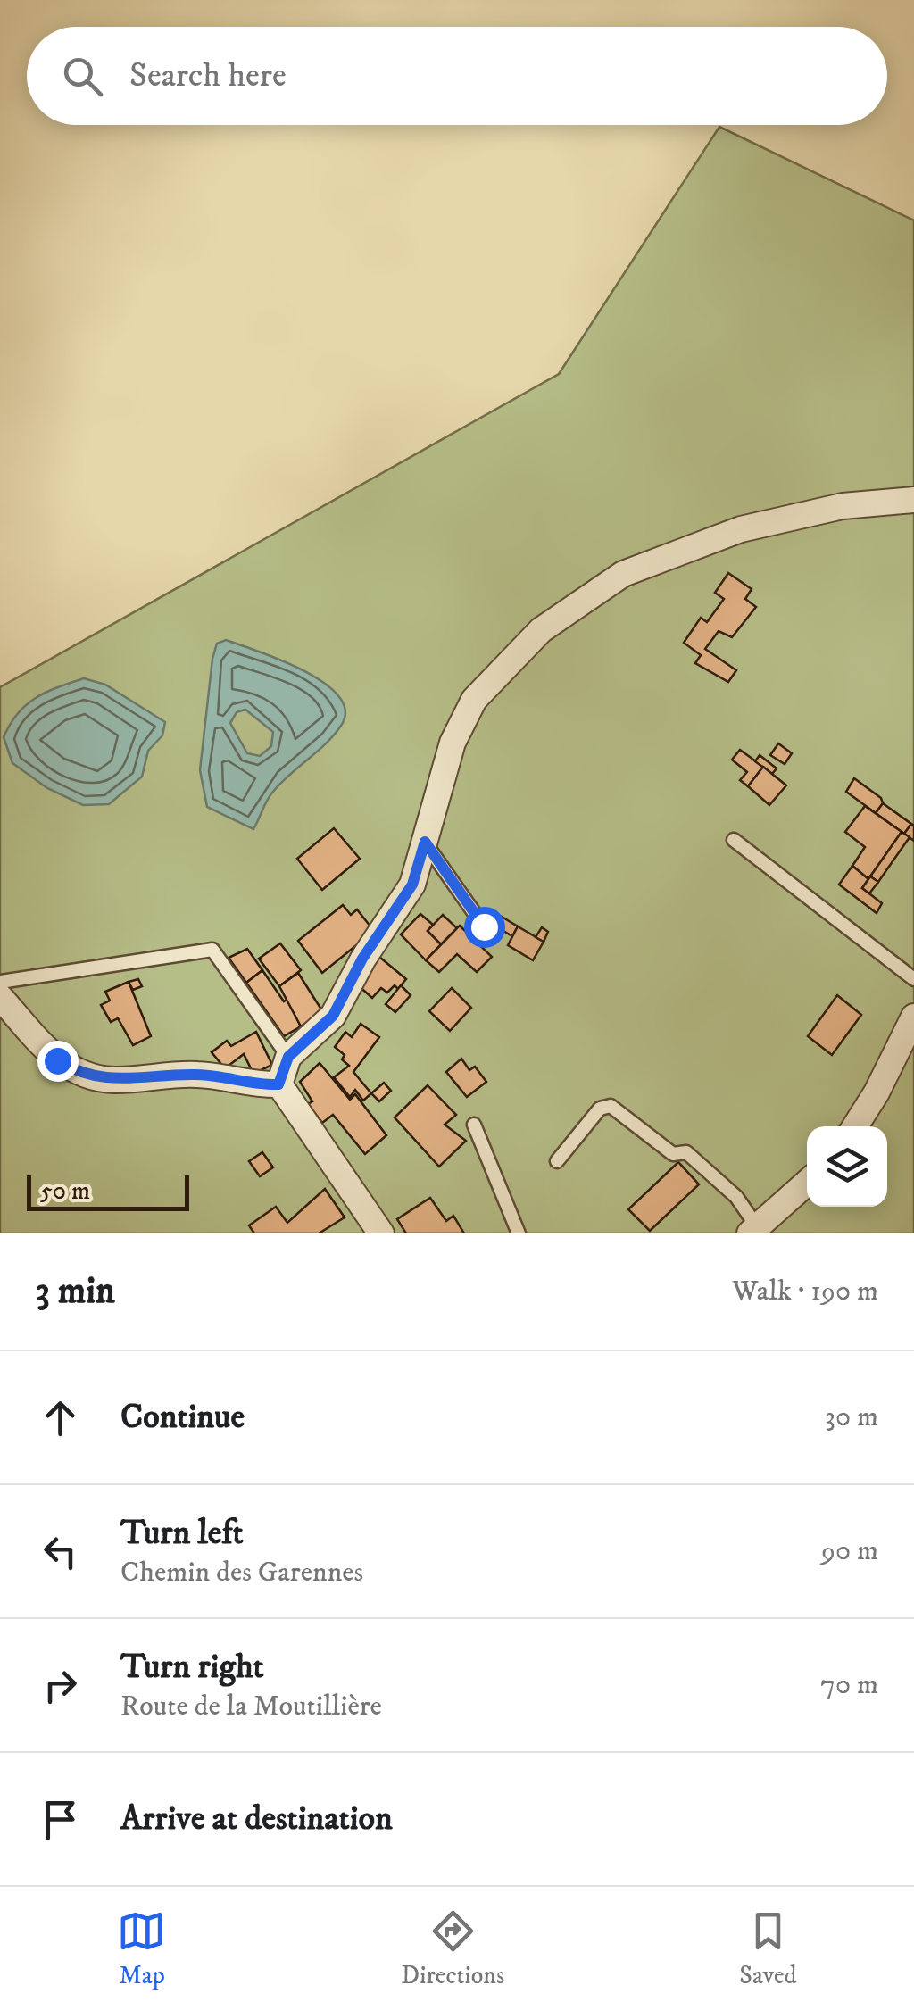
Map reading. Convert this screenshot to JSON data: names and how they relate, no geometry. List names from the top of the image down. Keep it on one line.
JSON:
{"scale_bar":"50 m","page":{"search":"Search here","scale":"50 m","heading":["3 min","Walk · 190 m"],"list":[["Continue","30 m"],["Turn left","Chemin des Garennes","90 m"],["Turn right","Route de la Moutillière","70 m"],"Arrive at destination"],"nav":["Map","Directions","Saved"]}}
